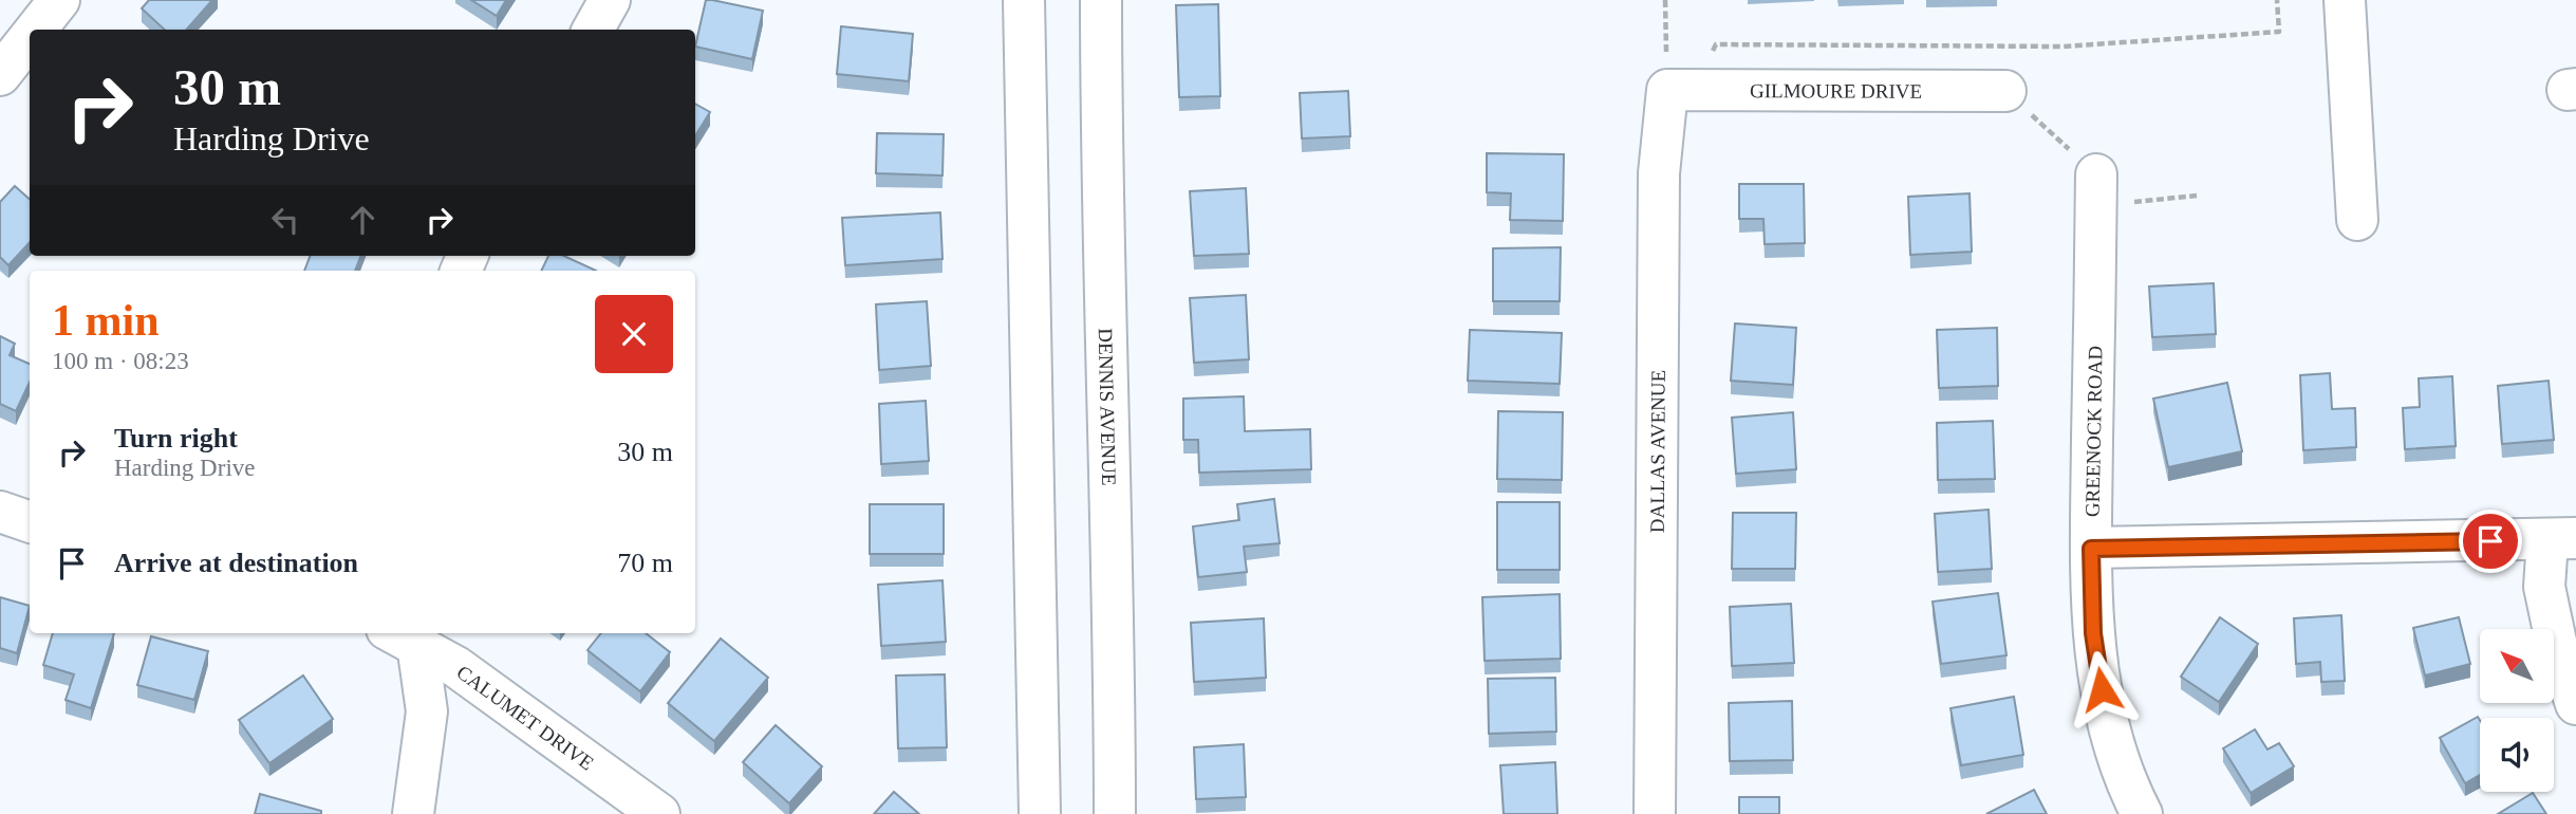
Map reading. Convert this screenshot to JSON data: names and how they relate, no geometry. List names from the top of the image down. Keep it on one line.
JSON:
{"streets":{"street":["GILMOURE DRIVE","DENNIS AVENUE","GREENOCK ROAD","DALLAS AVENUE","CALUMET DRIVE"]},"crossings":[["GILMOURE DRIVE","DALLAS AVENUE"]],"north":"top left","page":{"turn":["30 m","Harding Drive"],"heading":["1 min","100 m · 08:23"],"list":[{"name":"Turn right","note":"Harding Drive","value":"30 m"},{"name":"Arrive at destination","value":"70 m"}]}}
